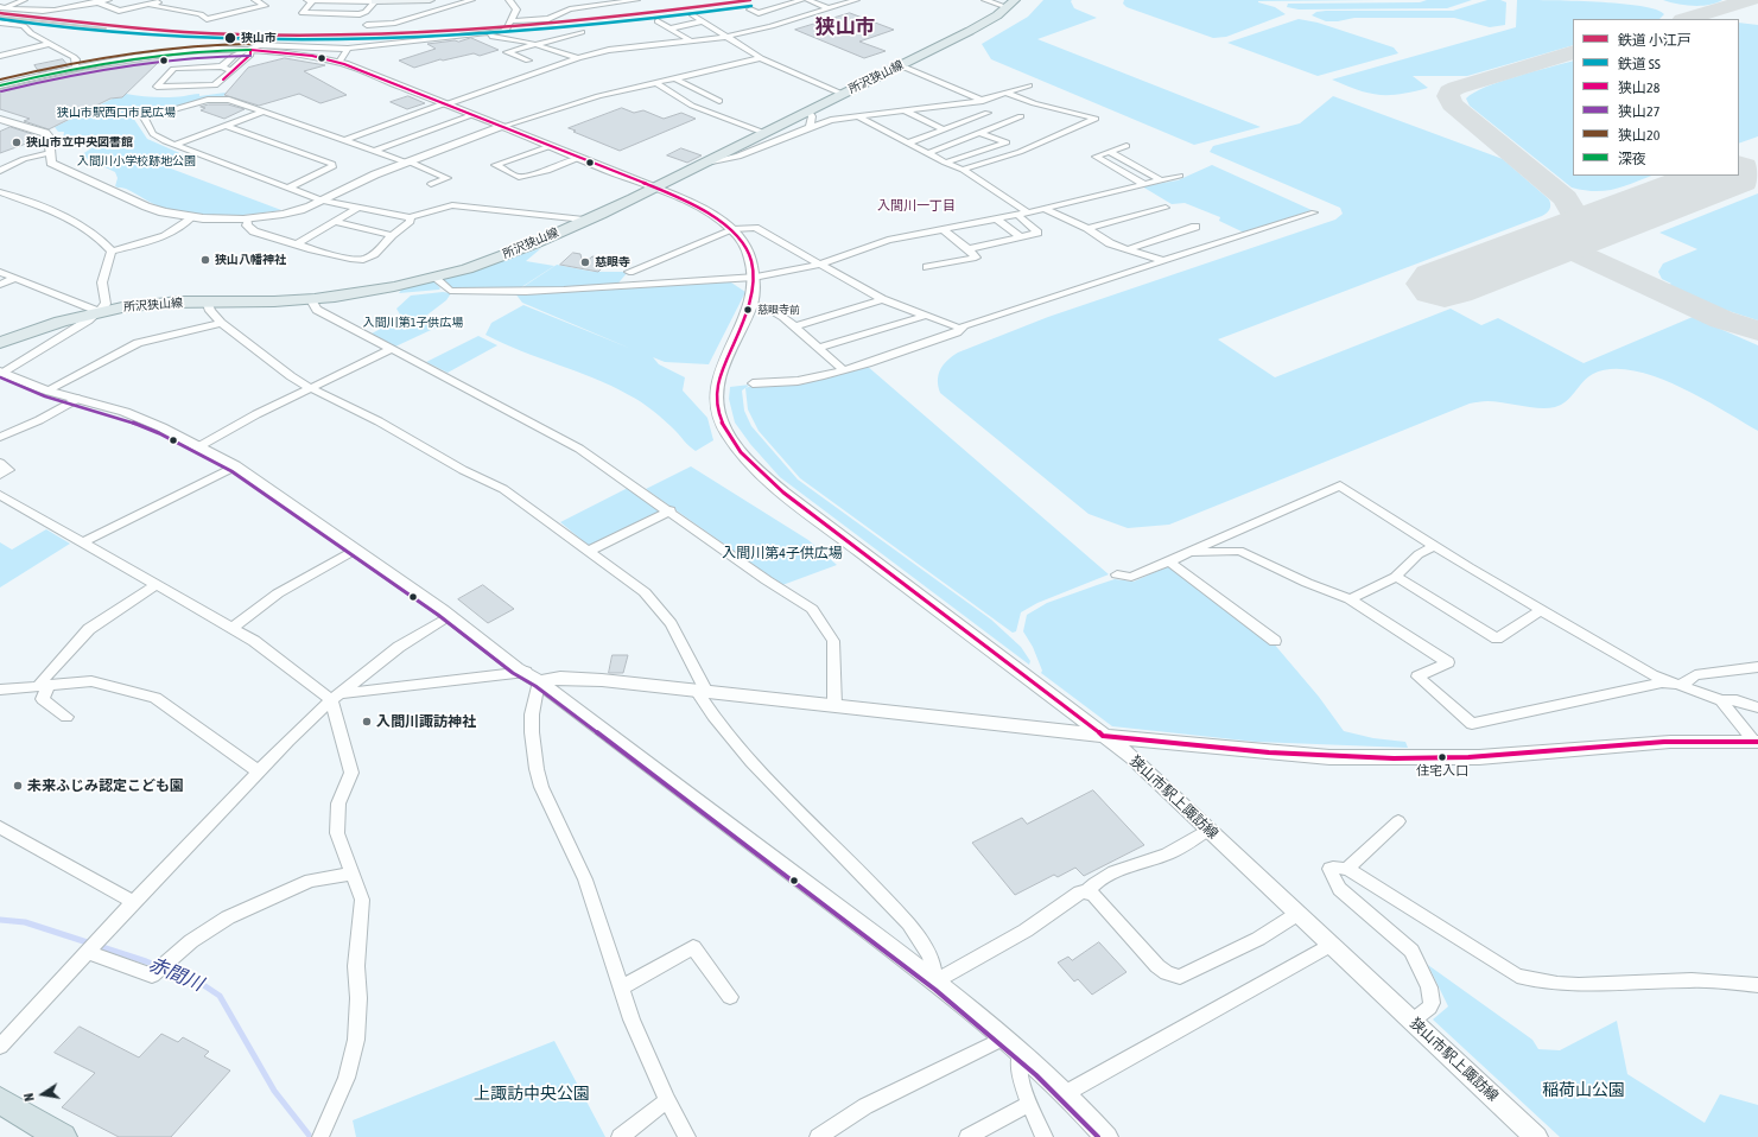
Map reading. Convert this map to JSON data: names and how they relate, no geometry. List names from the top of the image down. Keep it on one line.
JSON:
{"streets":{"main road":["所沢狭山線"],"street":["狭山市駅上諏訪線"]},"crossings":[["所沢狭山線","狭山市駅上諏訪線"]],"districts":["狭山市","入間川一丁目"],"water":["赤間川"],"parks":["狭山市駅西口市民広場","入間川小学校跡地公園","入間川第1子供広場","入間川第4子供広場","稲荷山公園","上諏訪中央公園"],"places":["狭山市","狭山市立中央図書館","狭山八幡神社","慈眼寺","慈眼寺前","入間川諏訪神社","住宅入口","未来ふじみ認定こども園"],"lines":["rail line 小江戸","rail line SS","transit line 狭山20","transit line 狭山28","transit line 深夜","transit line 狭山27"],"legend":["鉄道 小江戸","鉄道 SS","狭山28","狭山27","狭山20","深夜"],"north":"left"}
